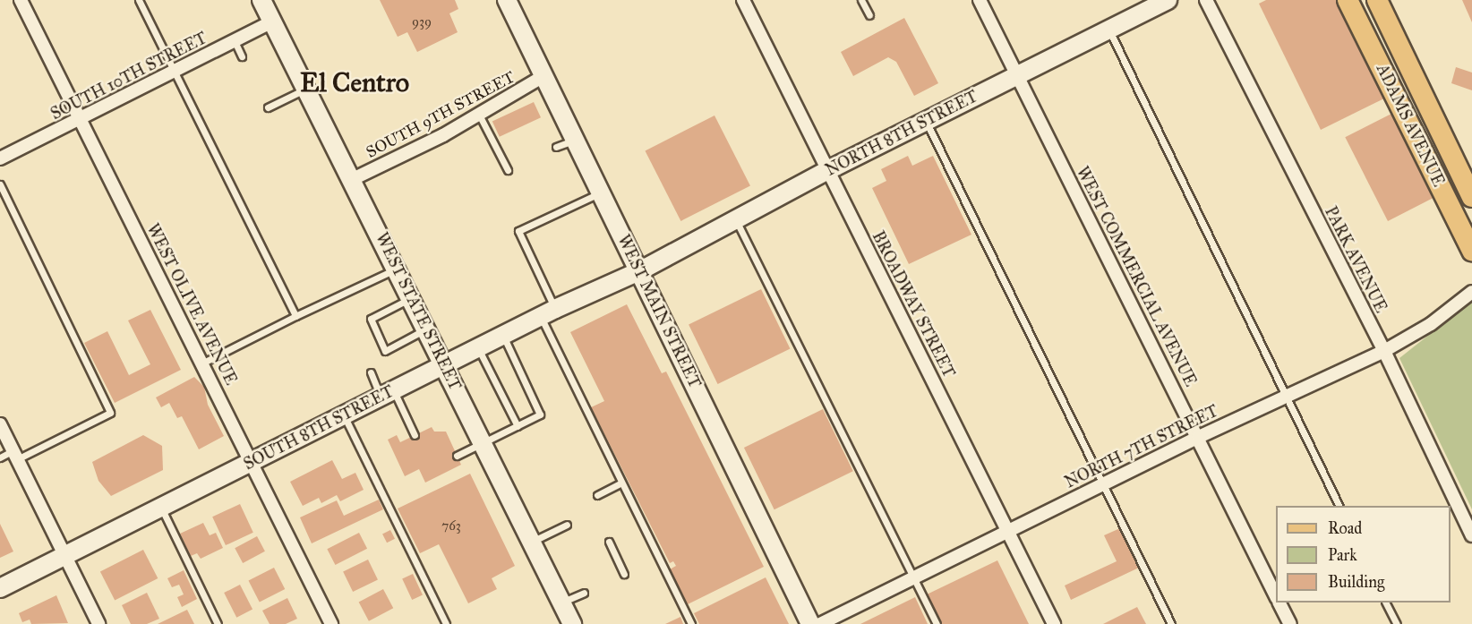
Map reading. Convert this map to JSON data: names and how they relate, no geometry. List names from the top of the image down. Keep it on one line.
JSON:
{"streets":{"main road":["ADAMS AVENUE"],"street":["SOUTH 10TH STREET","SOUTH 9TH STREET","NORTH 8TH STREET","PARK AVENUE","WEST COMMERCIAL AVENUE","WEST OLIVE AVENUE","BROADWAY STREET","WEST STATE STREET","WEST MAIN STREET","SOUTH 8TH STREET","NORTH 7TH STREET"]},"crossings":[["SOUTH 10TH STREET","WEST OLIVE AVENUE"],["SOUTH 10TH STREET","WEST STATE STREET"],["SOUTH 9TH STREET","WEST STATE STREET"],["SOUTH 9TH STREET","WEST MAIN STREET"],["NORTH 8TH STREET","WEST COMMERCIAL AVENUE"],["NORTH 8TH STREET","BROADWAY STREET"],["NORTH 8TH STREET","WEST MAIN STREET"],["NORTH 8TH STREET","SOUTH 8TH STREET"],["PARK AVENUE","NORTH 7TH STREET"],["WEST COMMERCIAL AVENUE","NORTH 7TH STREET"],["WEST OLIVE AVENUE","SOUTH 8TH STREET"],["BROADWAY STREET","NORTH 7TH STREET"],["WEST STATE STREET","SOUTH 8TH STREET"],["WEST MAIN STREET","SOUTH 8TH STREET"]],"districts":["El Centro"],"house_numbers":["939","763"],"legend":["Road","Park","Building"]}
